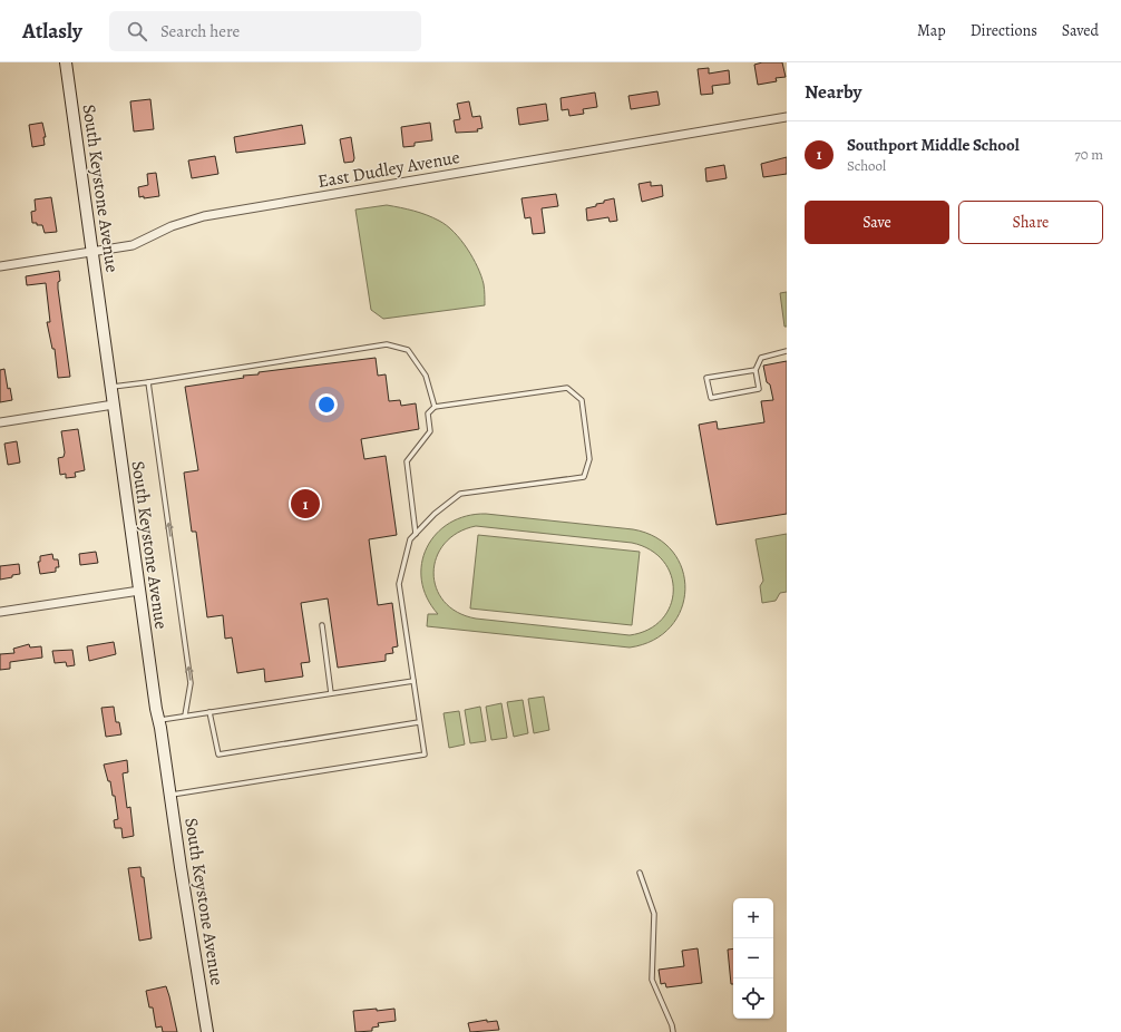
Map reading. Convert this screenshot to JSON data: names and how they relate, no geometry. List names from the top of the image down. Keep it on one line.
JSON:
{"streets":{"main road":["South Keystone Avenue"],"street":["East Dudley Avenue"]},"crossings":[["East Dudley Avenue","South Keystone Avenue"]],"page":{"header":"Atlasly","search":"Search here","nav":["Map","Directions","Saved"],"heading":"Nearby","list":[{"mark":"1","name":"Southport Middle School","note":"School","value":"70 m"}],"buttons":["Save","Share"],"pins":"1","map_buttons":["+","−"]}}
